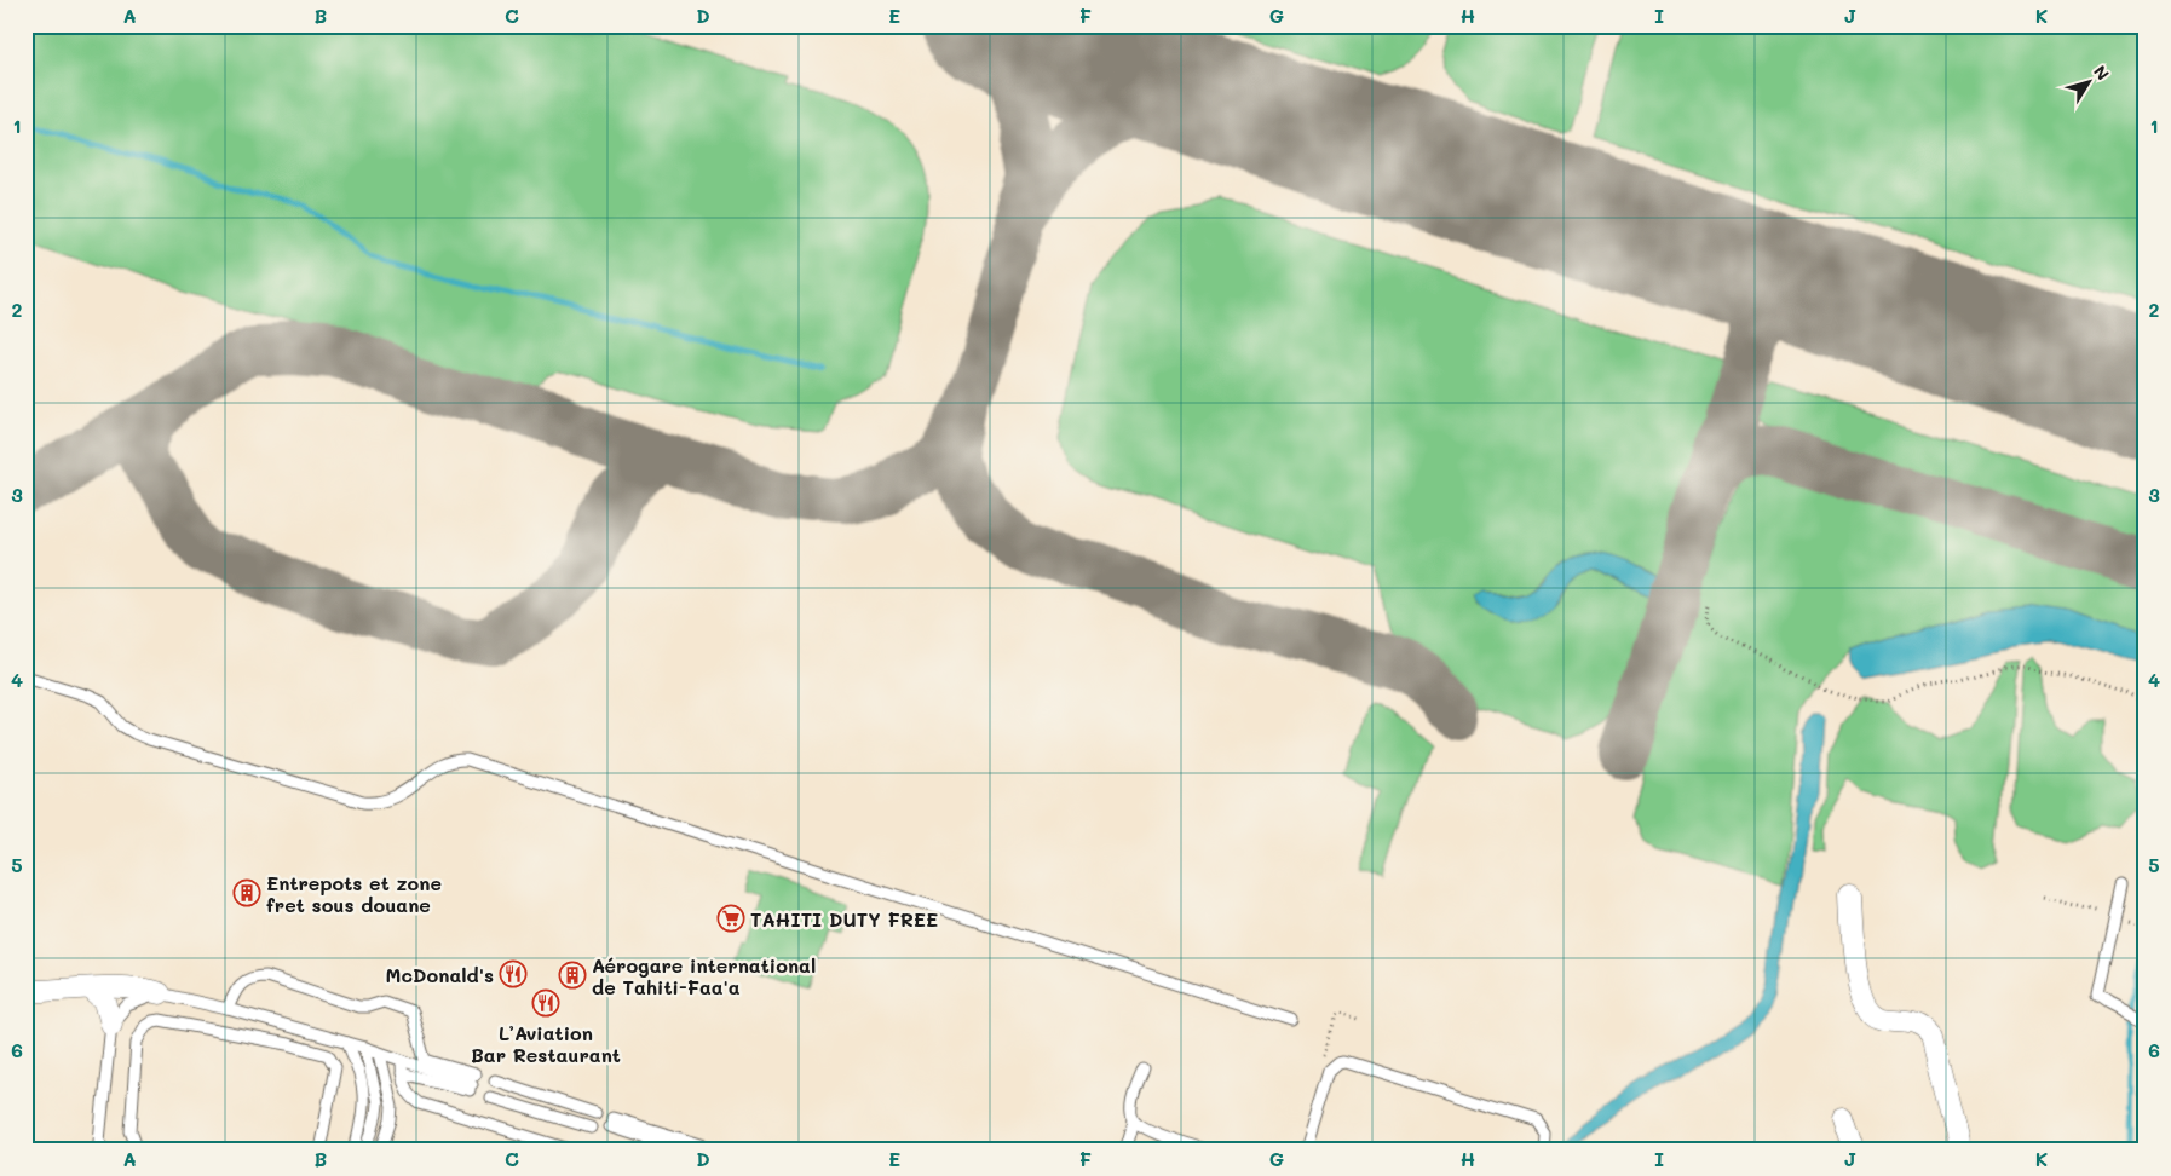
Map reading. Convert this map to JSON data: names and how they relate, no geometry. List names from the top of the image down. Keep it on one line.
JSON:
{"places":{"building":["Entrepots et zone fret sous douane","Aérogare international de Tahiti-Faa'a"],"supermarket":["TAHITI DUTY FREE"],"restaurant":["McDonald's","L’Aviation Bar Restaurant"]},"north":"top right","grid":{"columns":["A","B","C","D","E","F","G","H","I","J","K"],"rows":["1","2","3","4","5","6"]}}
